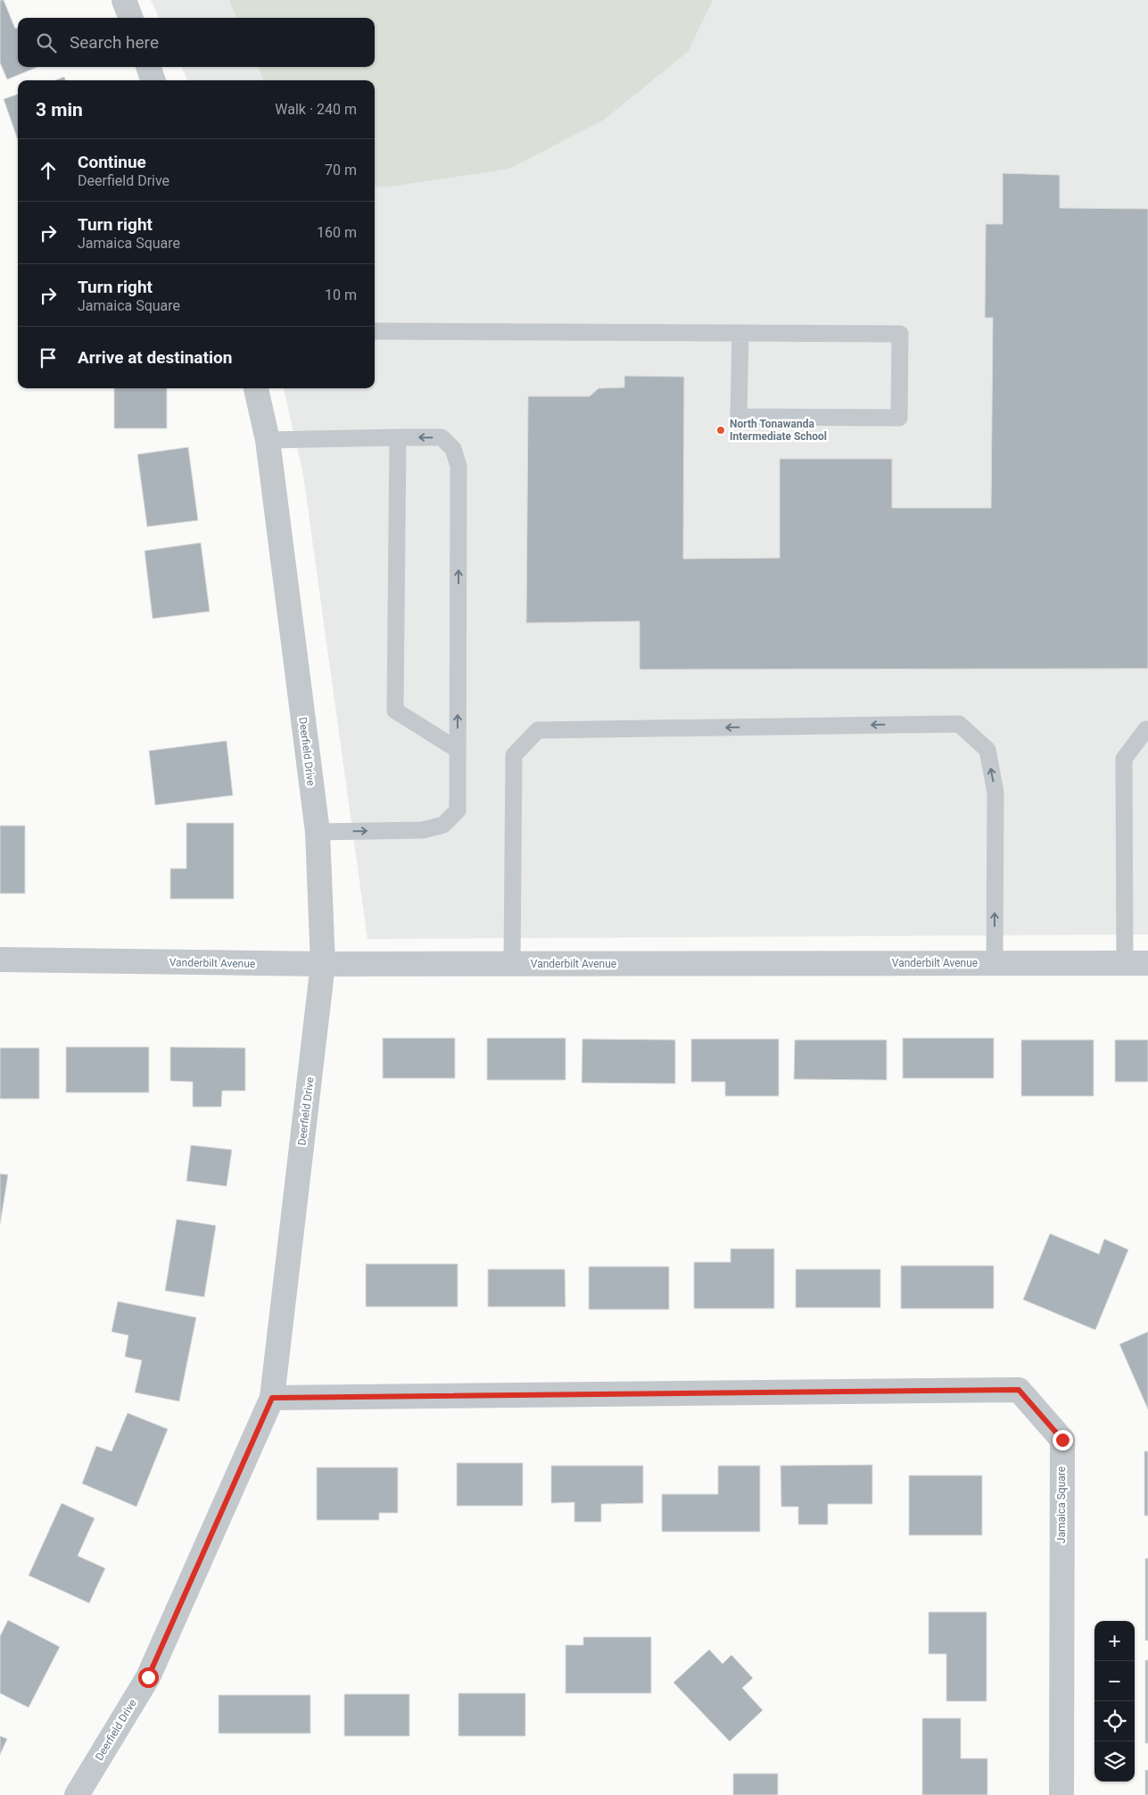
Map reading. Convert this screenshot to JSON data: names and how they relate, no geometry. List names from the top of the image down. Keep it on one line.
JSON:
{"streets":{"street":["Deerfield Drive","Vanderbilt Avenue","Jamaica Square"]},"crossings":[["Deerfield Drive","Vanderbilt Avenue"],["Deerfield Drive","Jamaica Square"]],"places":["North Tonawanda Intermediate School"],"page":{"search":"Search here","heading":["3 min","Walk · 240 m"],"list":[["Continue","Deerfield Drive","70 m"],["Turn right","Jamaica Square","160 m"],["Turn right","Jamaica Square","10 m"],"Arrive at destination"],"map_buttons":["+","−"]}}
